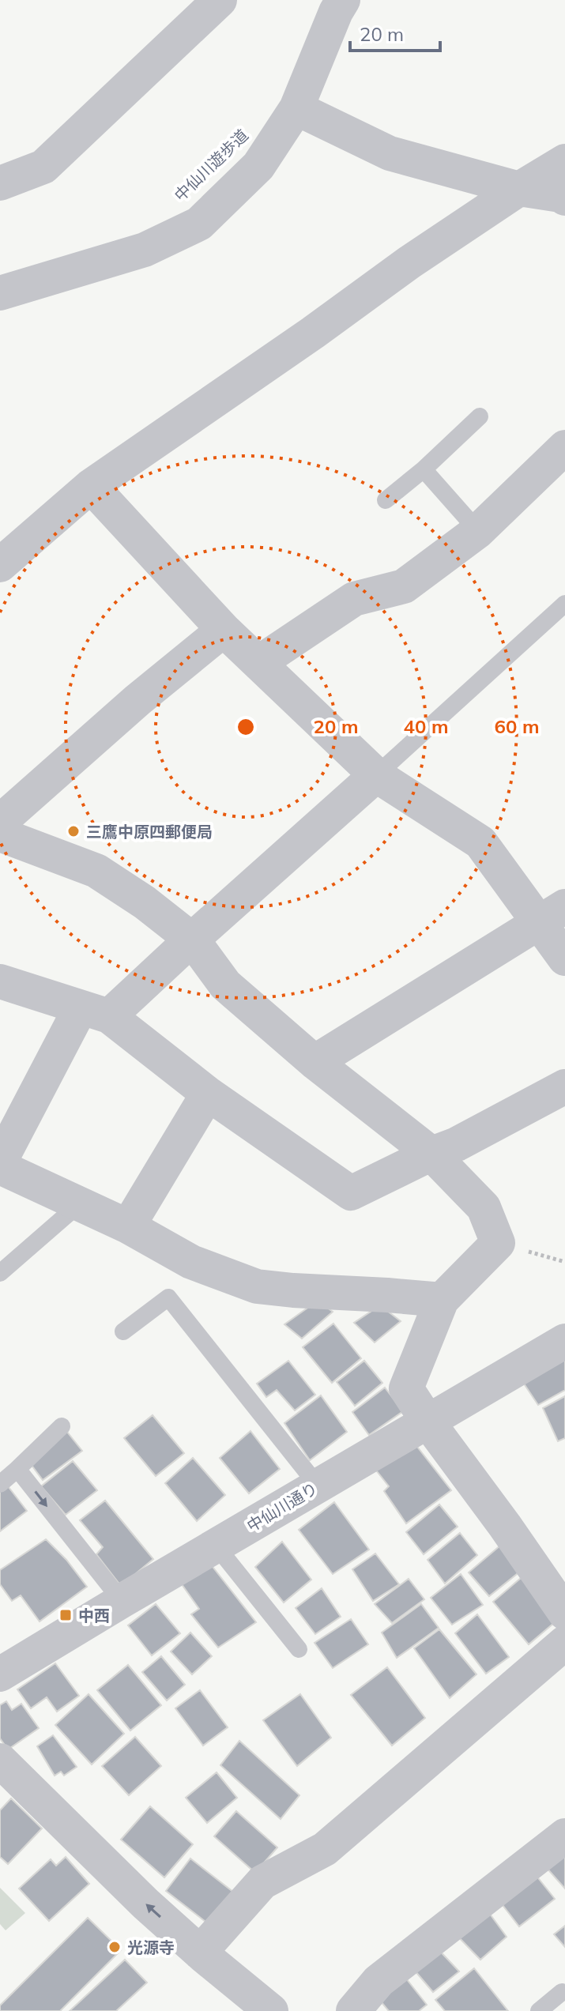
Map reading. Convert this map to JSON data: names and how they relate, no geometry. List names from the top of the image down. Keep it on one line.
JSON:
{"streets":{"street":["中仙川通り"]},"places":{"other":["三鷹中原四郵便局","光源寺"],"transit":["中西"]},"scale_bar":"20 m","rings":["20 m","40 m","60 m"]}
